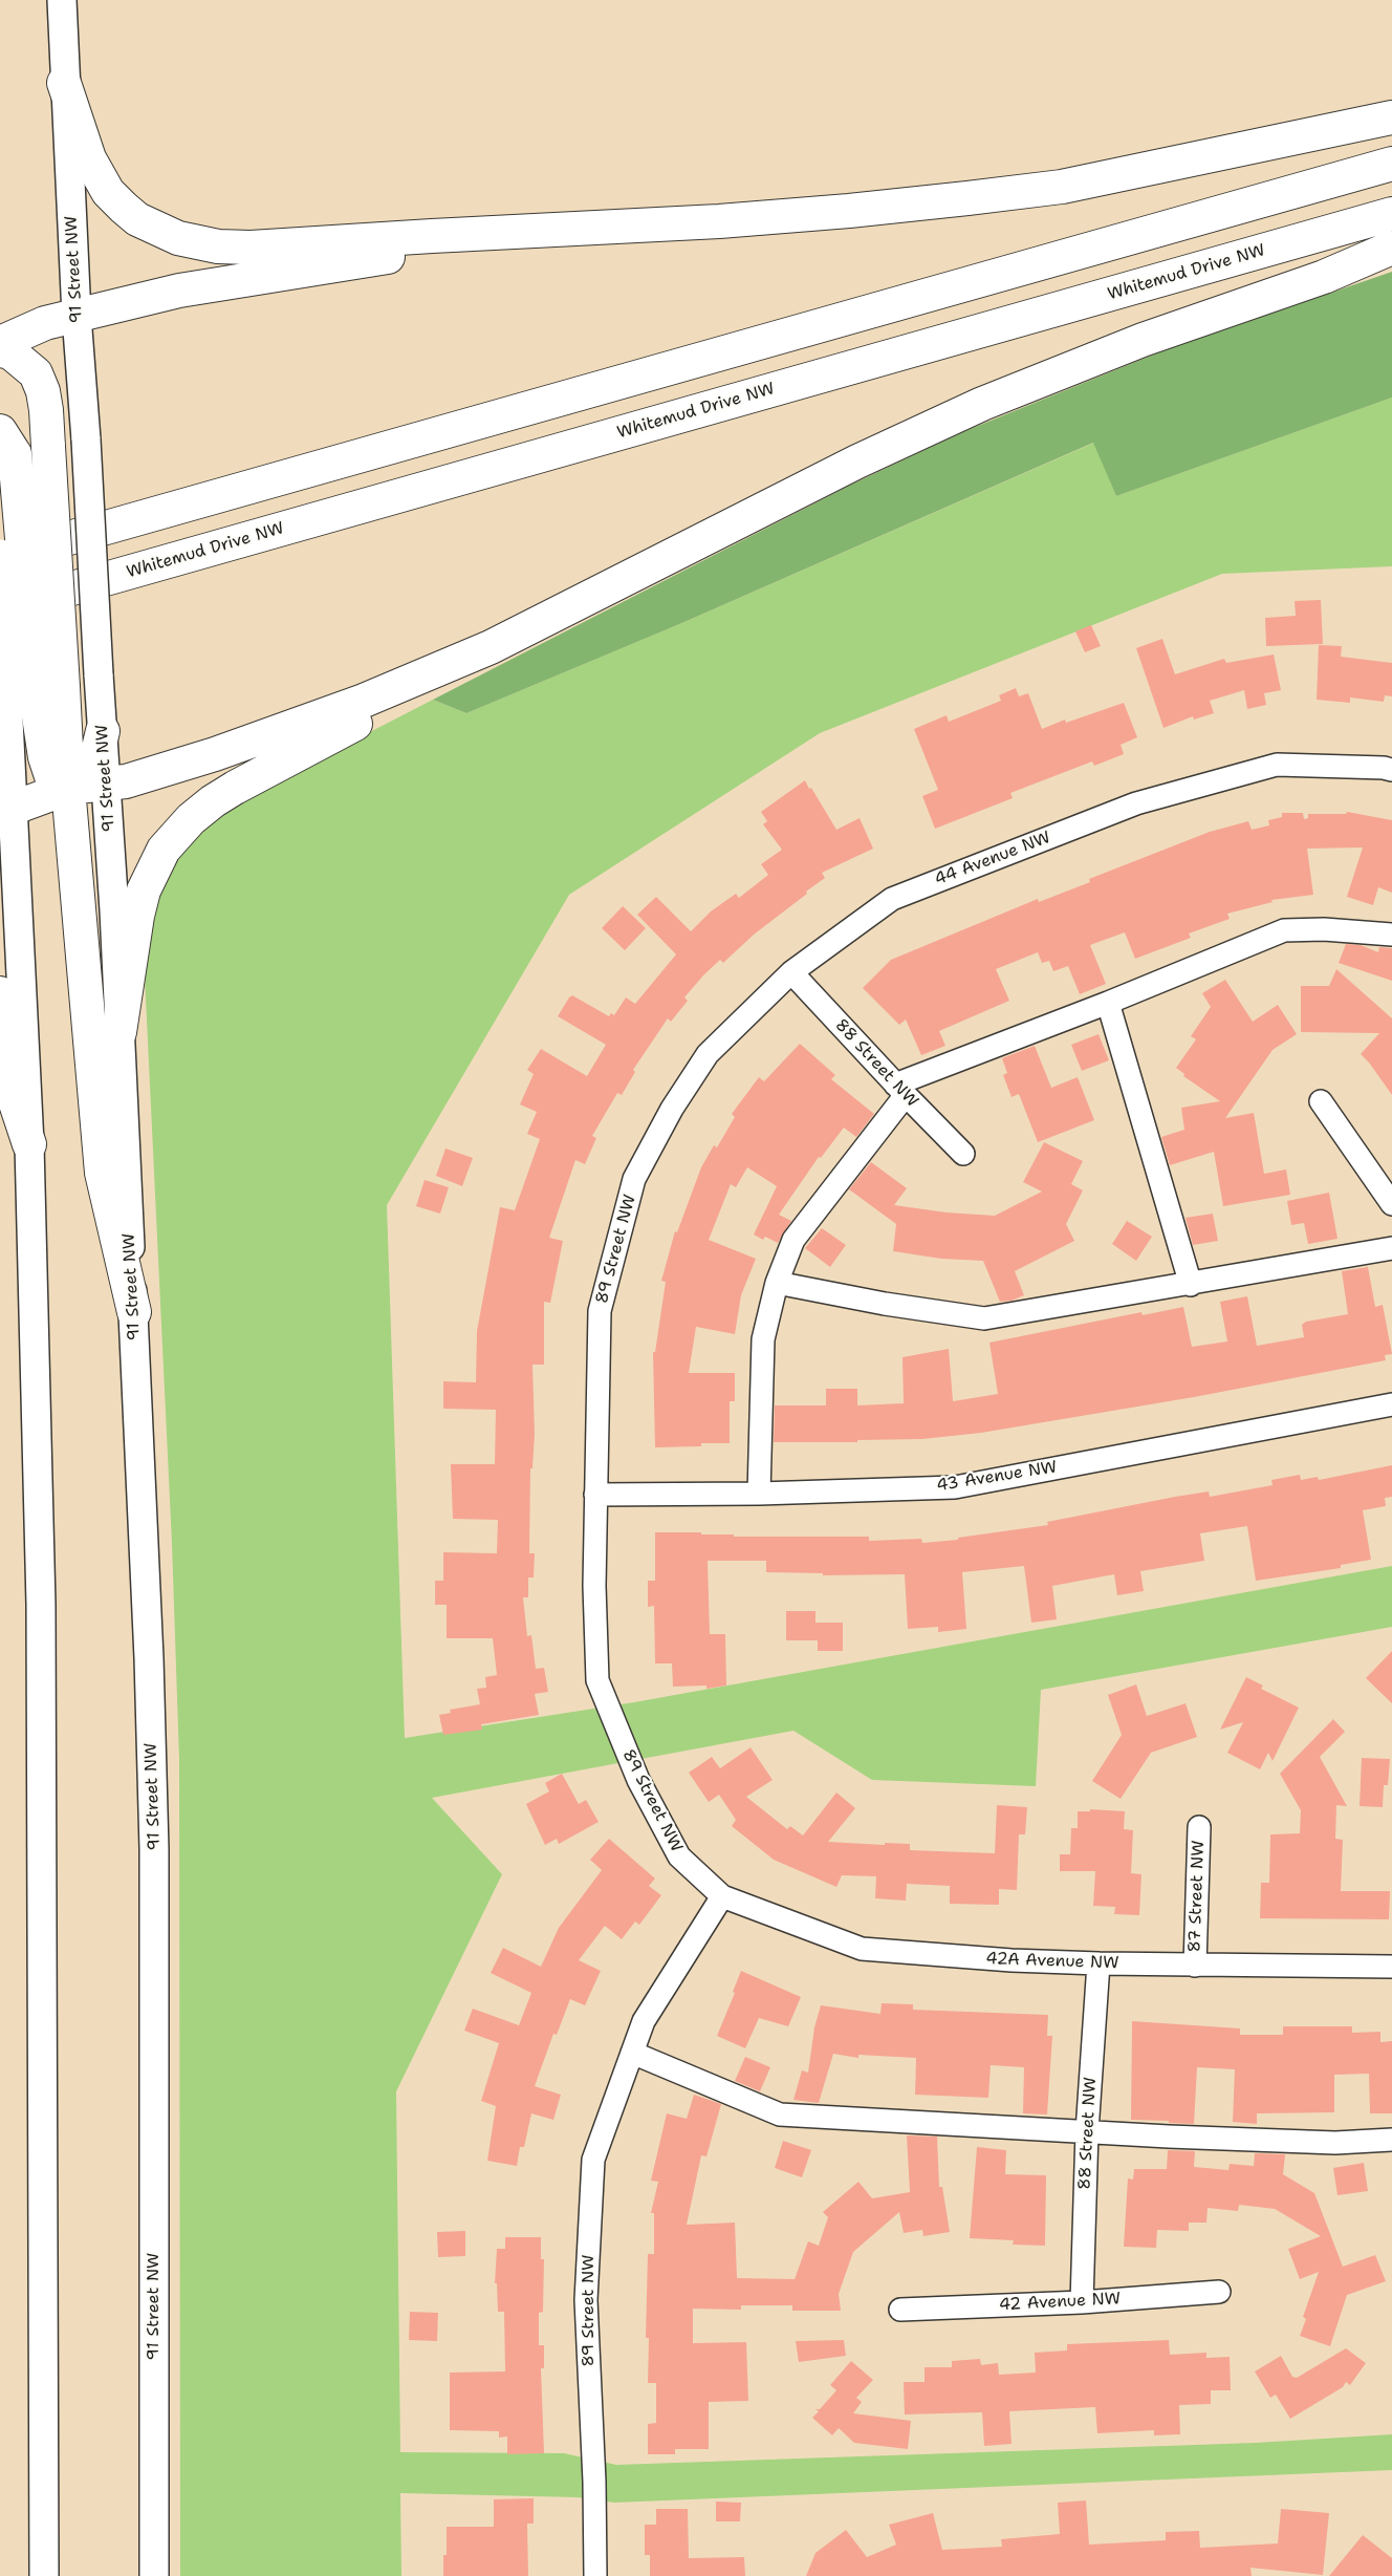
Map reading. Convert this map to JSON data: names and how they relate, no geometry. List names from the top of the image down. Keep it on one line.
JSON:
{"streets":{"highway":["Whitemud Drive NW"],"main road":["91 Street NW"],"street":["44 Avenue NW","88 Street NW","89 Street NW","43 Avenue NW","87 Street NW","42A Avenue NW","42 Avenue NW"]},"crossings":[["44 Avenue NW","88 Street NW"],["44 Avenue NW","89 Street NW"],["88 Street NW","42A Avenue NW"],["88 Street NW","42 Avenue NW"],["89 Street NW","43 Avenue NW"],["89 Street NW","42A Avenue NW"],["87 Street NW","42A Avenue NW"]]}
